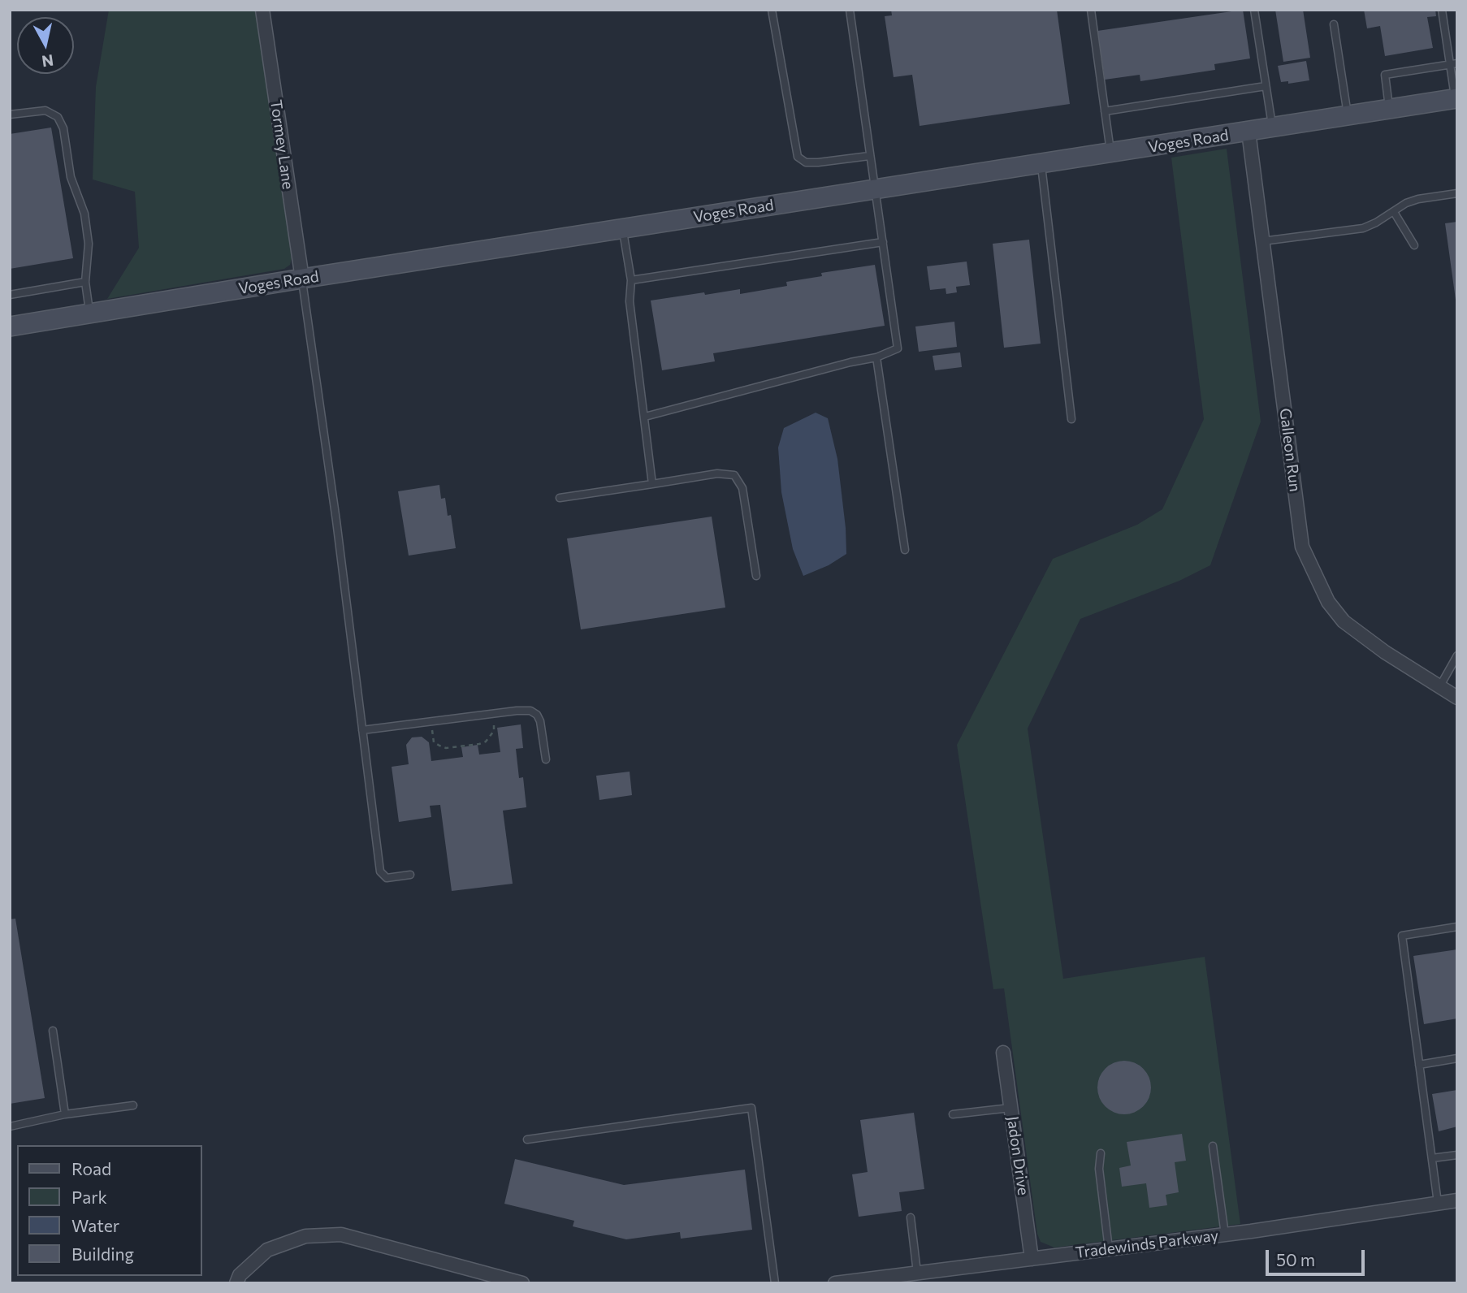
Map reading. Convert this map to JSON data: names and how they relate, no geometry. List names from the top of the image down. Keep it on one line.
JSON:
{"streets":{"street":["Voges Road","Tormey Lane","Galleon Run","Jadon Drive","Tradewinds Parkway"]},"crossings":[["Voges Road","Tormey Lane"],["Voges Road","Galleon Run"],["Jadon Drive","Tradewinds Parkway"]],"legend":["Road","Park","Water","Building"],"scale_bar":"50 m","north":"bottom"}
